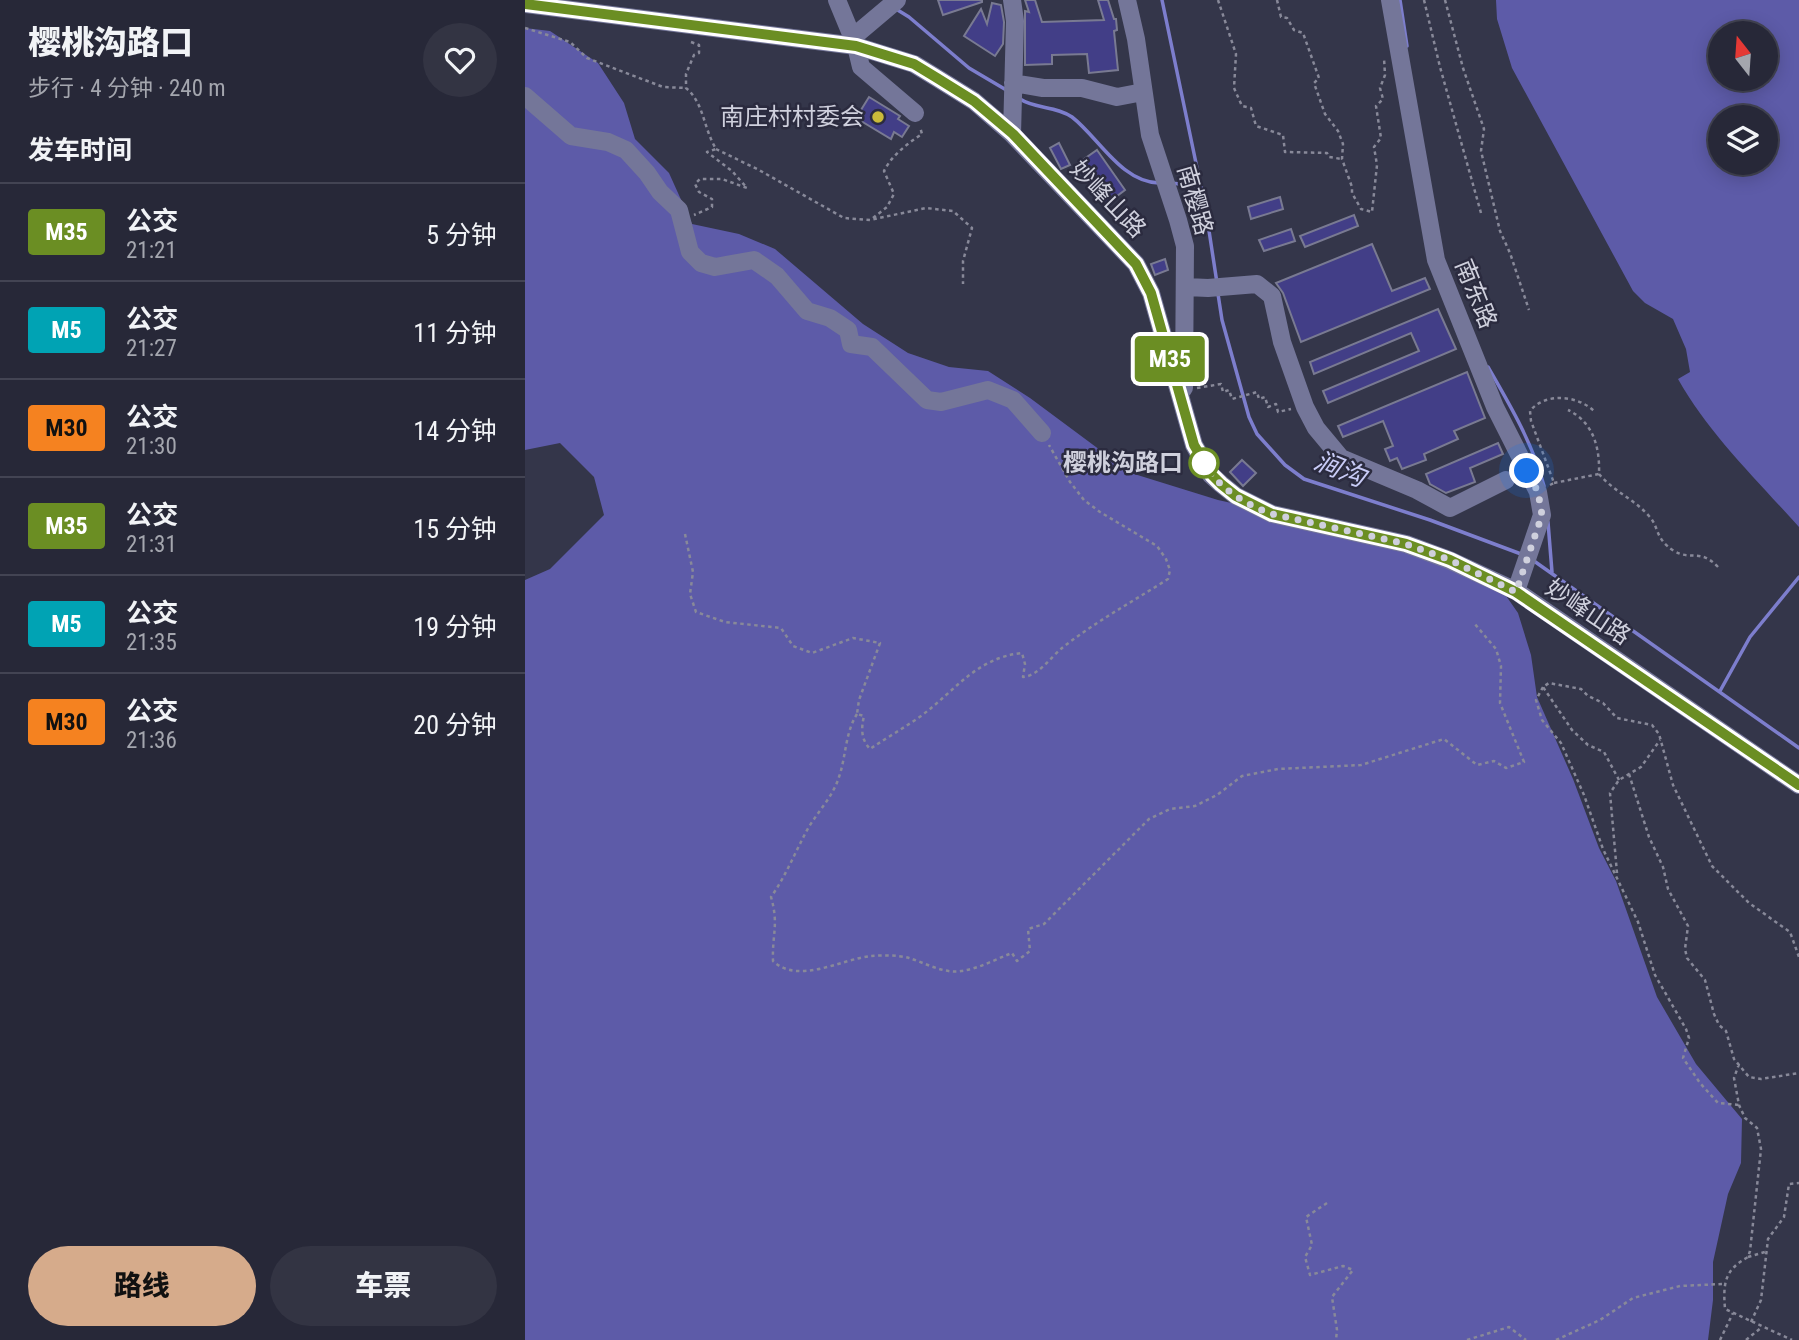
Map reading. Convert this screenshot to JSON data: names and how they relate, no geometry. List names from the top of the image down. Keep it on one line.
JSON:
{"streets":{"street":["妙峰山路","南樱路","南东路"]},"crossings":[["妙峰山路","南樱路"],["妙峰山路","南东路"]],"water":["涧沟"],"places":["南庄村村委会","樱桃沟路口"],"lines":["bus line M35"],"north":"top","page":{"heading":[["樱桃沟路口","步行 · 4 分钟 · 240 m"],"发车时间"],"on_map":"M35","list":[{"mark":"M35","name":"公交","note":"21:21","value":"5 分钟"},{"mark":"M5","name":"公交","note":"21:27","value":"11 分钟"},{"mark":"M30","name":"公交","note":"21:30","value":"14 分钟"},{"mark":"M35","name":"公交","note":"21:31","value":"15 分钟"},{"mark":"M5","name":"公交","note":"21:35","value":"19 分钟"},{"mark":"M30","name":"公交","note":"21:36","value":"20 分钟"}],"buttons":["路线","车票"]}}
